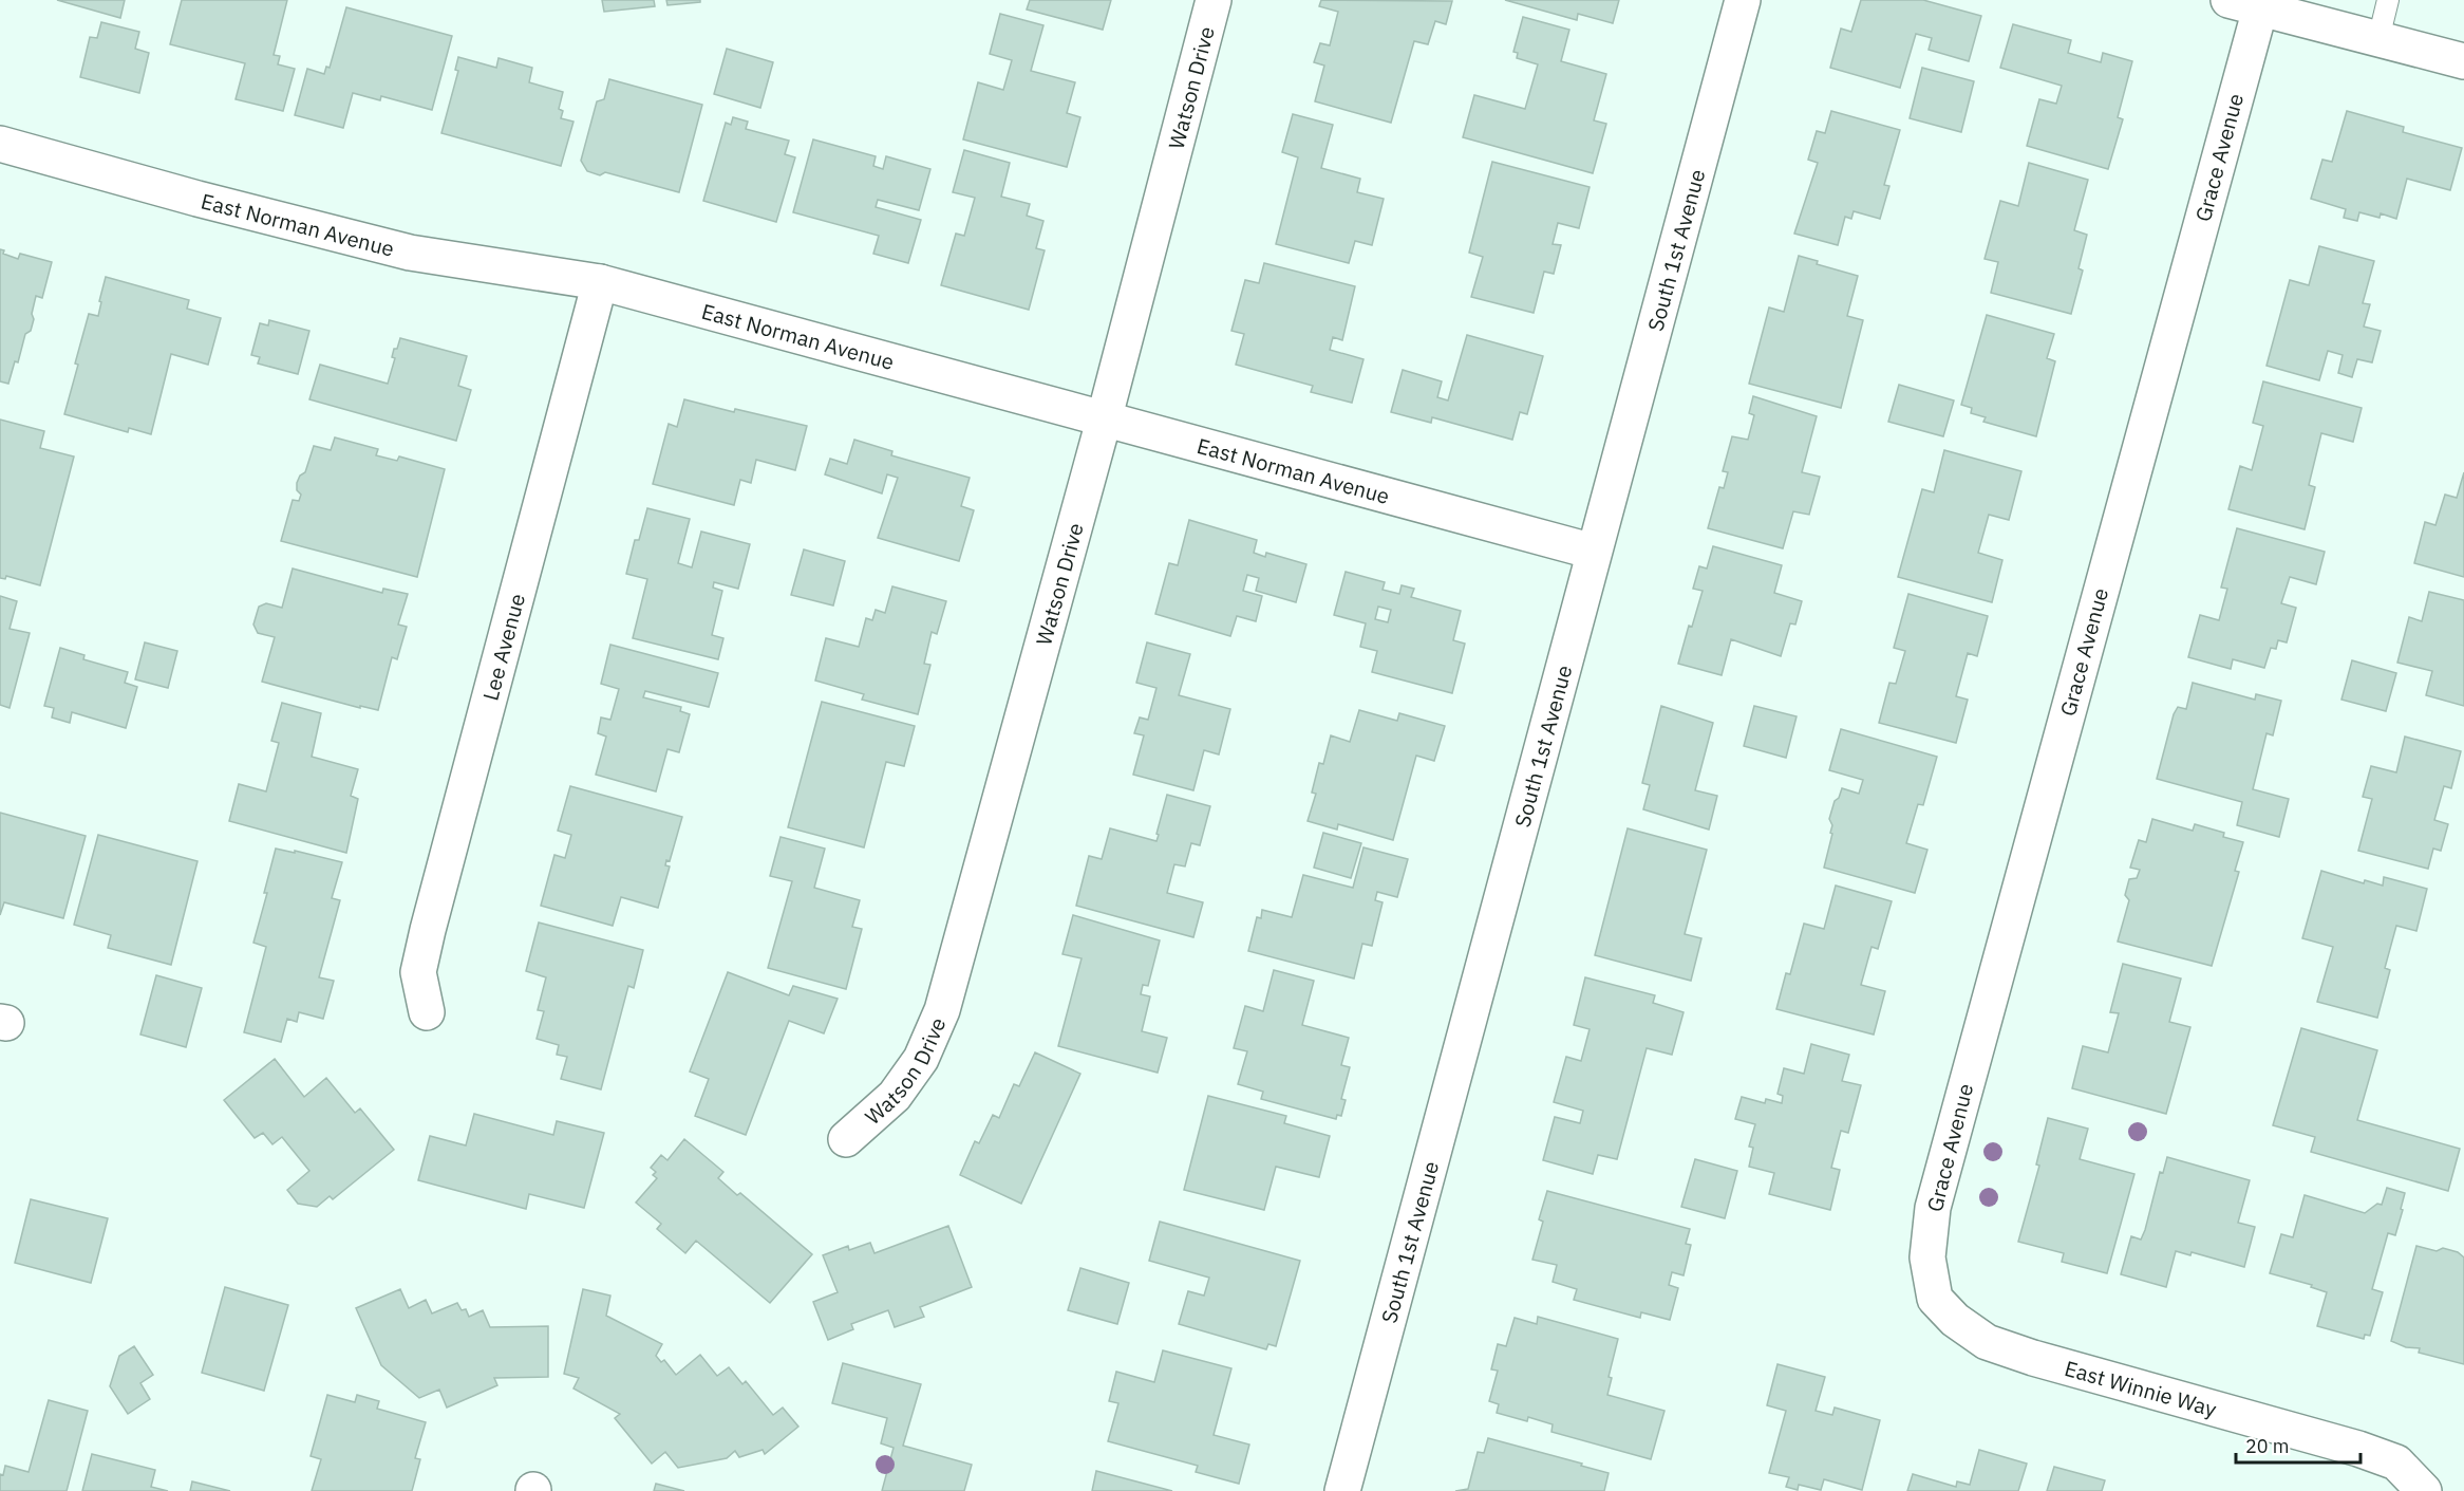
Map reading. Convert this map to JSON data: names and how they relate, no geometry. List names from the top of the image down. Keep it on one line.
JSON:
{"streets":{"street":["Watson Drive","Grace Avenue","East Norman Avenue","South 1st Avenue","Lee Avenue","East Winnie Way"]},"crossings":[["Watson Drive","East Norman Avenue"],["Grace Avenue","East Winnie Way"],["East Norman Avenue","South 1st Avenue"],["East Norman Avenue","Lee Avenue"]],"scale_bar":"20 m"}
